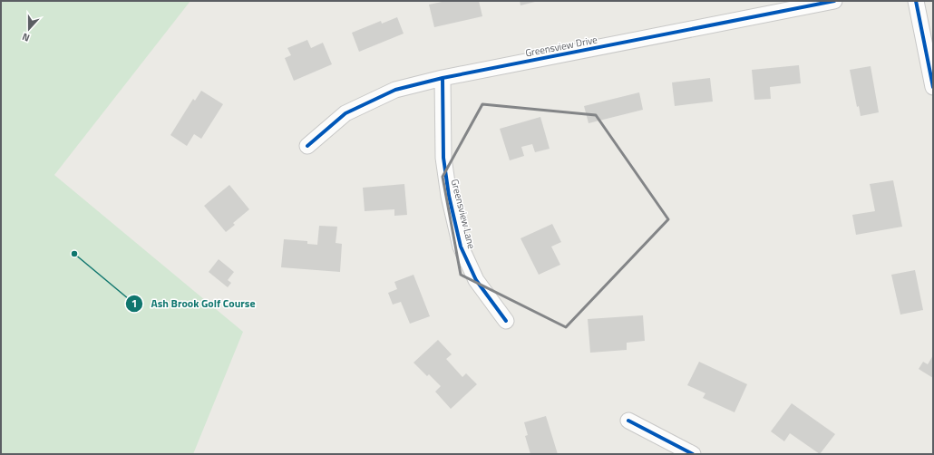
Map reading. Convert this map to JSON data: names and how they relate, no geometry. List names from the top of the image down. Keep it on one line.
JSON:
{"streets":{"street":["Greensview Drive","Greensview Lane"]},"crossings":[["Greensview Drive","Greensview Lane"]],"places":["Ash Brook Golf Course"],"north":"bottom"}
